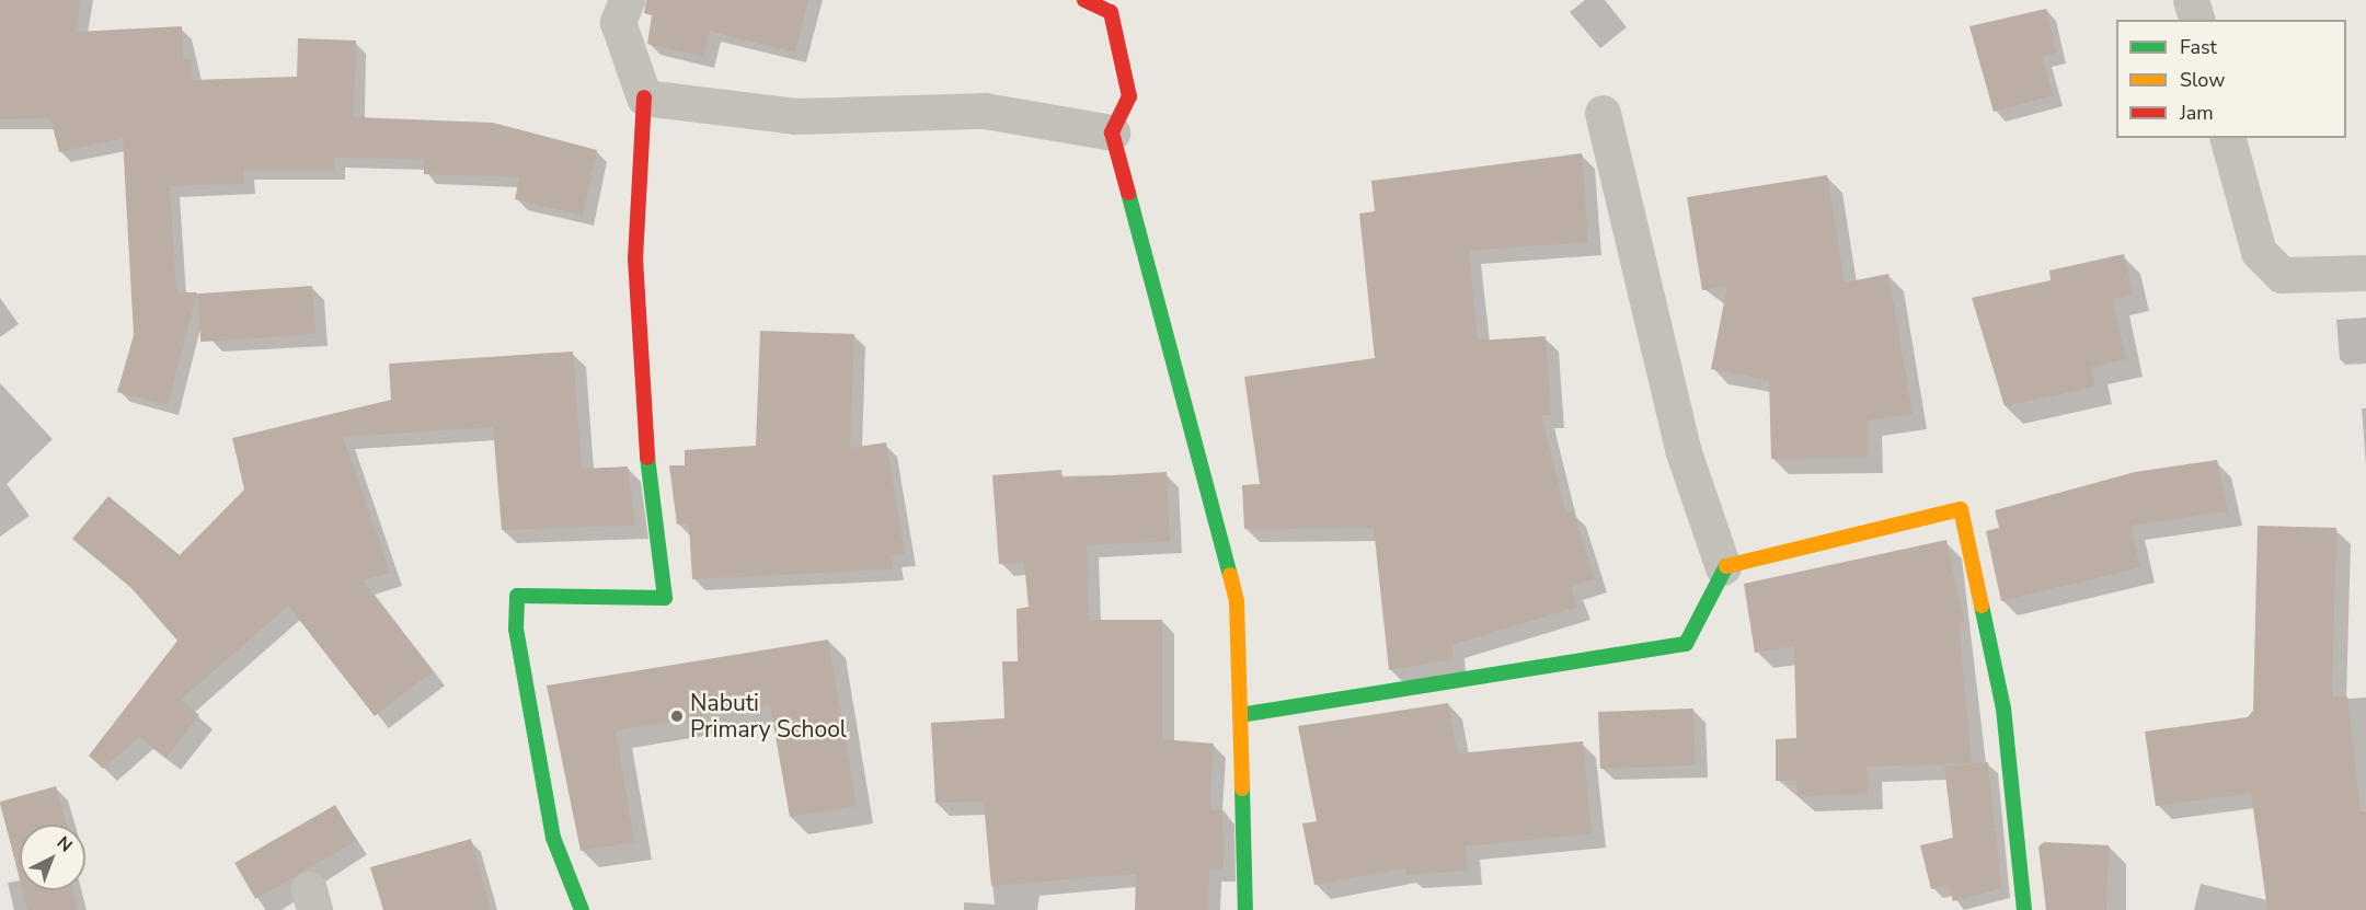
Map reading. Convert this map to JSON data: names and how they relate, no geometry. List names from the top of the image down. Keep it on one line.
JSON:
{"places":["Nabuti Primary School"],"legend":["Fast","Slow","Jam"],"north":"top right"}
